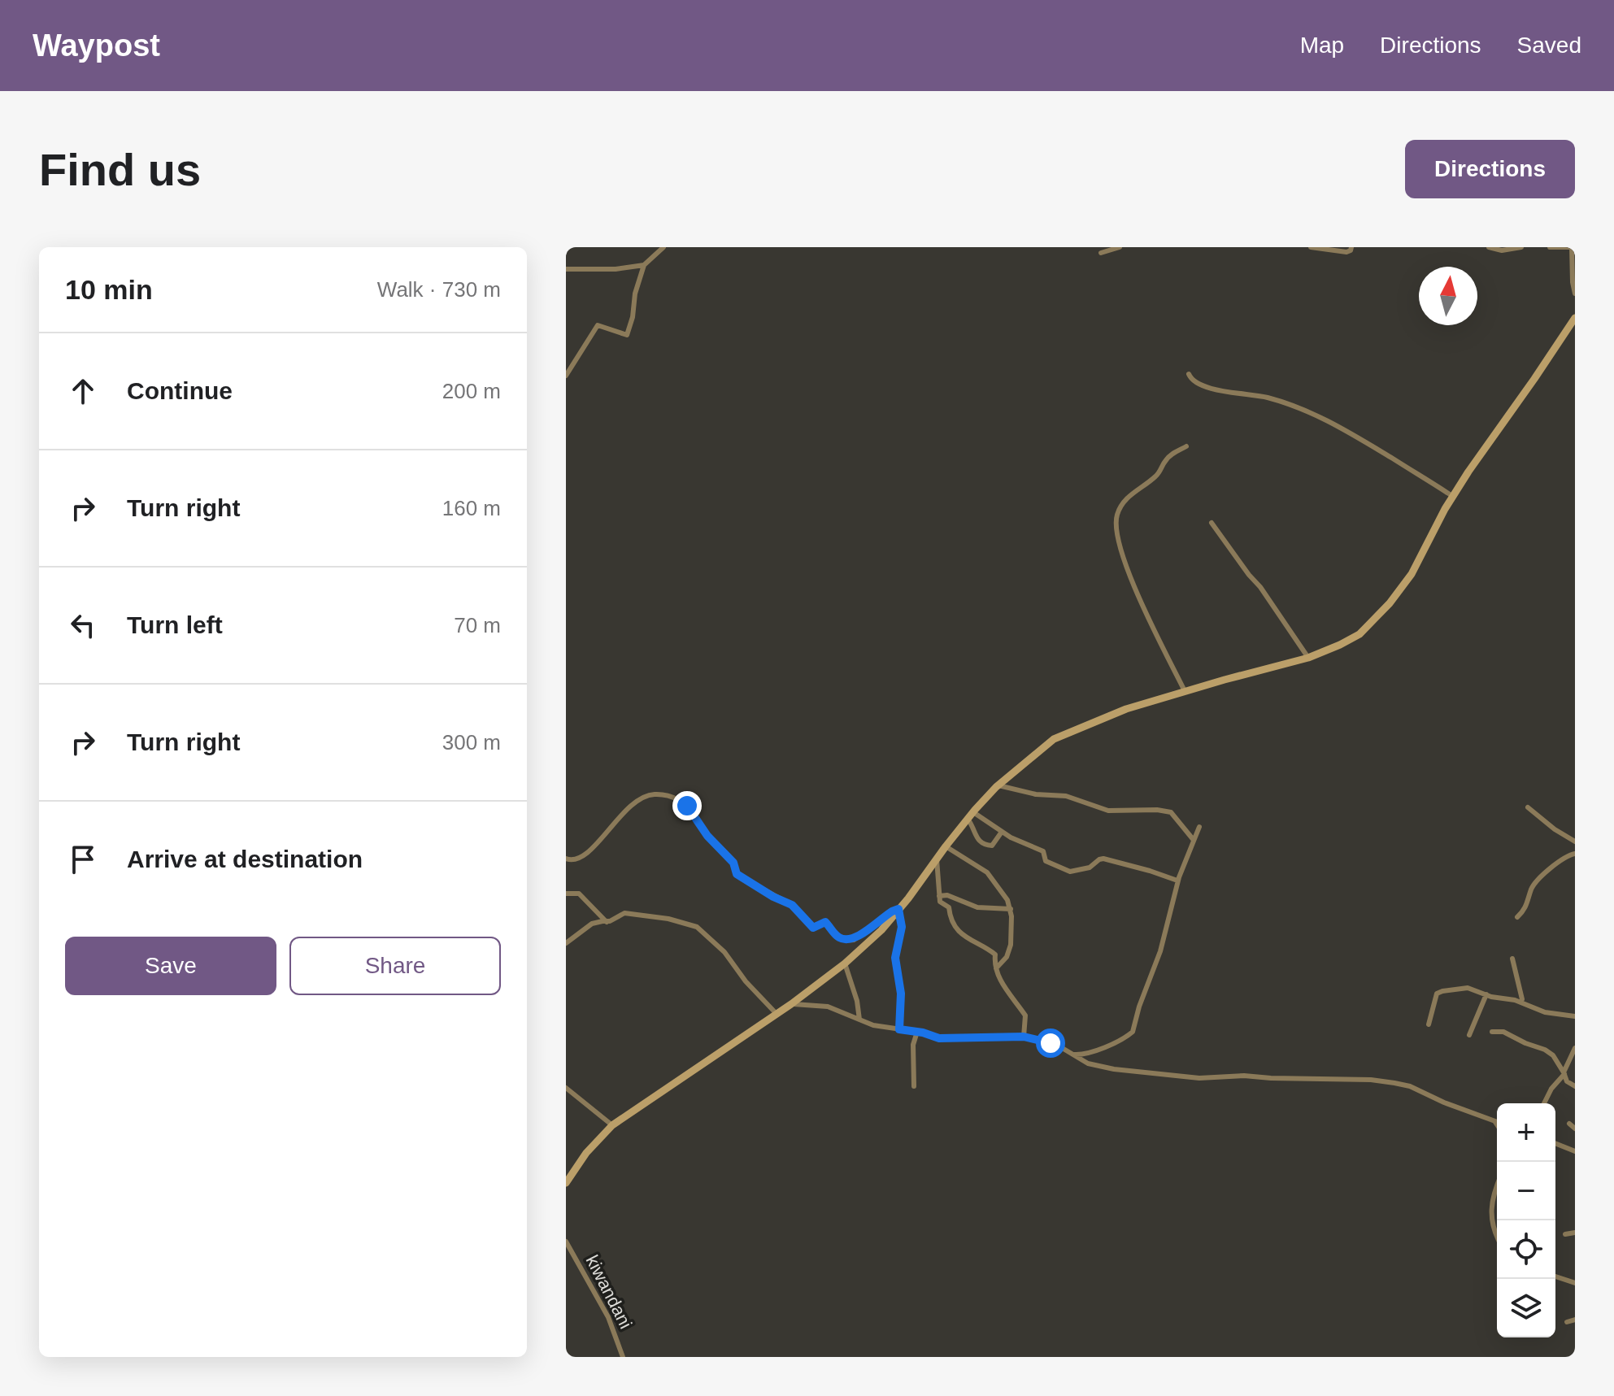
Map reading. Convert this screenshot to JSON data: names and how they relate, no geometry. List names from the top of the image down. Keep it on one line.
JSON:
{"streets":{"street":["kiwandani"]},"north":"top","page":{"header":"Waypost","nav":["Map","Directions","Saved"],"buttons":["Directions",["Save","Share"]],"title":"Find us","heading":["10 min","Walk · 730 m"],"list":[["Continue","200 m"],["Turn right","160 m"],["Turn left","70 m"],["Turn right","300 m"],"Arrive at destination"],"map_buttons":["+","−"]}}
